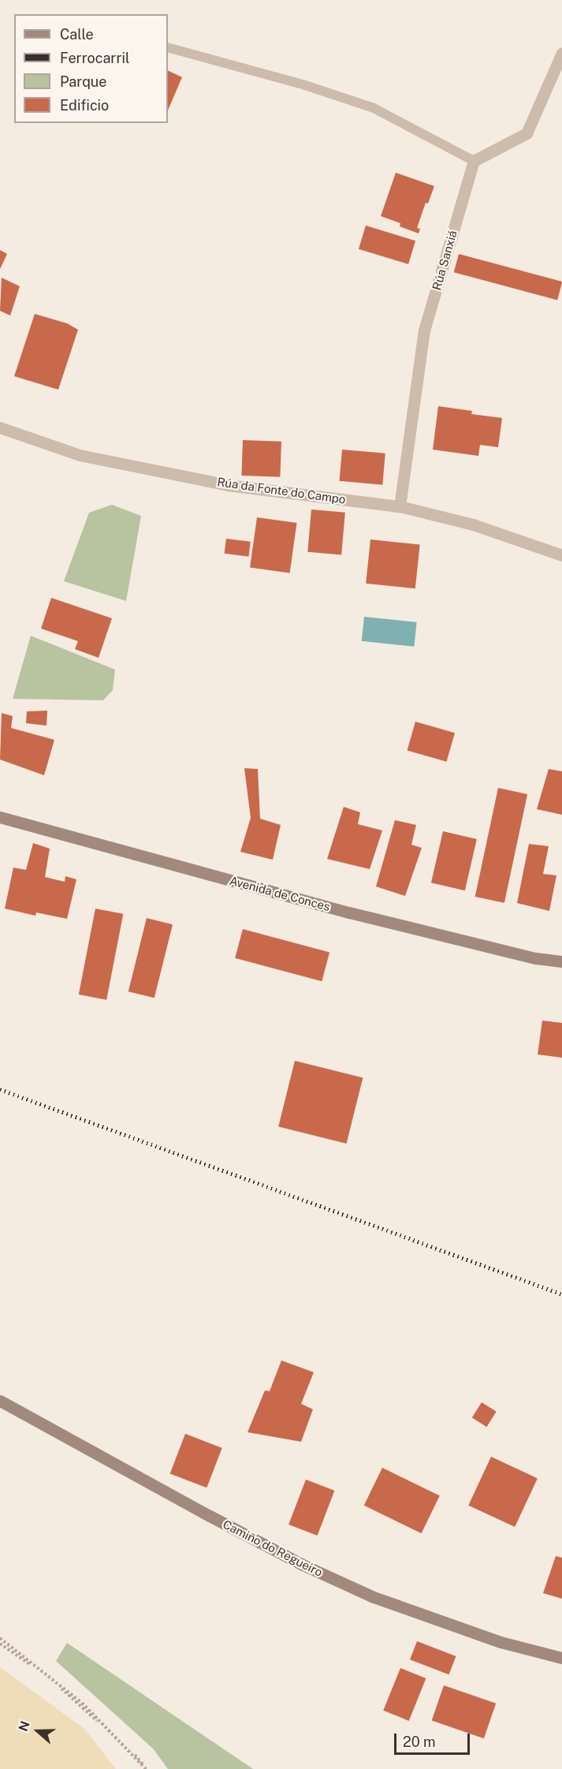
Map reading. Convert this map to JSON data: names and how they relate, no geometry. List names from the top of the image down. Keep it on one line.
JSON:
{"streets":{"street":["Rúa Sanxiá","Rúa da Fonte do Campo","Avenida de Conces","Camiño do Regueiro"]},"crossings":[["Rúa Sanxiá","Rúa da Fonte do Campo"]],"legend":["Calle","Ferrocarril","Parque","Edificio"],"scale_bar":"20 m","north":"left"}
